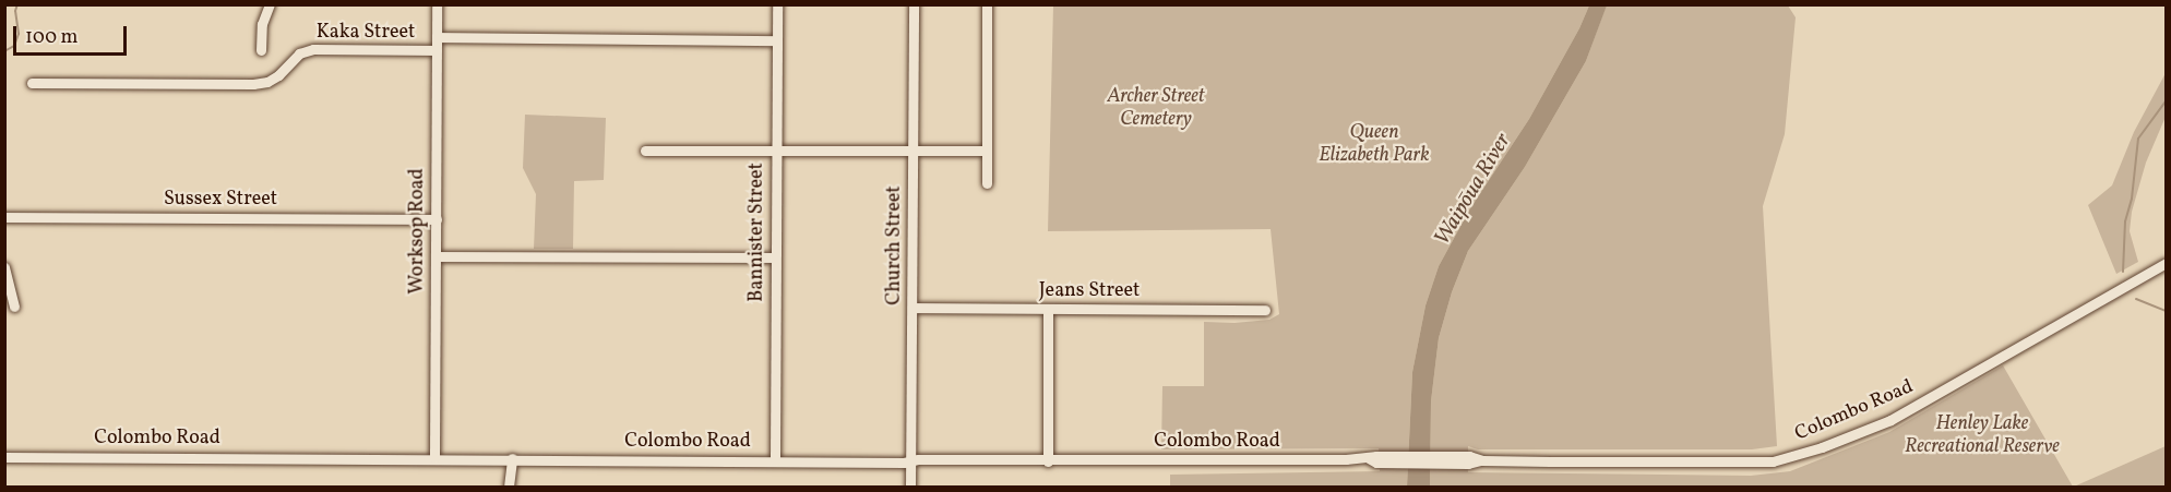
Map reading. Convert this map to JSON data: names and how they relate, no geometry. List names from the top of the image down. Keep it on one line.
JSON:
{"streets":{"street":["Kaka Street","Sussex Street","Worksop Road","Bannister Street","Church Street","Jeans Street","Colombo Road"]},"crossings":[["Kaka Street","Worksop Road"],["Sussex Street","Worksop Road"],["Worksop Road","Colombo Road"],["Bannister Street","Colombo Road"],["Church Street","Jeans Street"],["Church Street","Colombo Road"]],"water":["Waipōua River"],"parks":["Archer Street Cemetery","Queen Elizabeth Park","Henley Lake Recreational Reserve"],"scale_bar":"100 m"}
